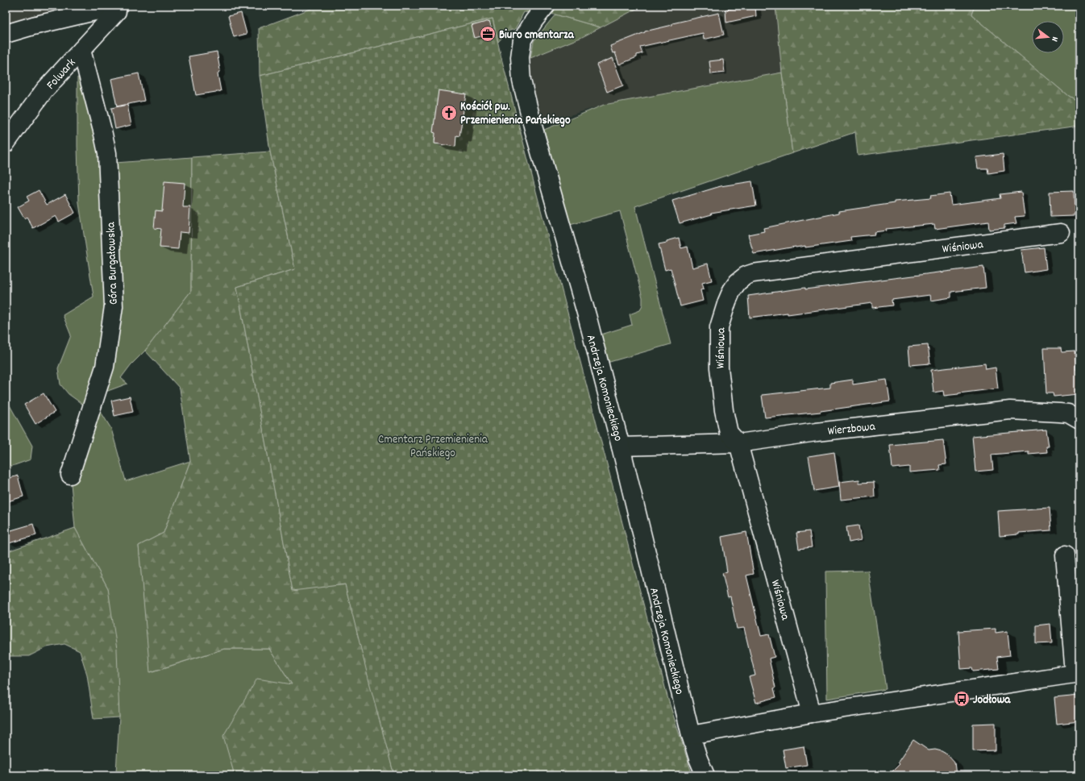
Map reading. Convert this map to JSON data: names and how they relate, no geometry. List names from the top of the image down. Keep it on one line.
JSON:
{"streets":{"street":["Folwark","Wiśniowa","Góra Burgałowska","Andrzeja Komonieckiego","Wierzbowa"]},"crossings":[["Folwark","Góra Burgałowska"],["Wiśniowa","Wierzbowa"],["Andrzeja Komonieckiego","Wierzbowa"]],"parks":["Cmentarz Przemienienia Pańskiego"],"places":{"office":["Biuro cmentarza"],"church":["Kościół pw. Przemienienia Pańskiego"],"bus stop":["Jodłowa"]},"north":"right"}
